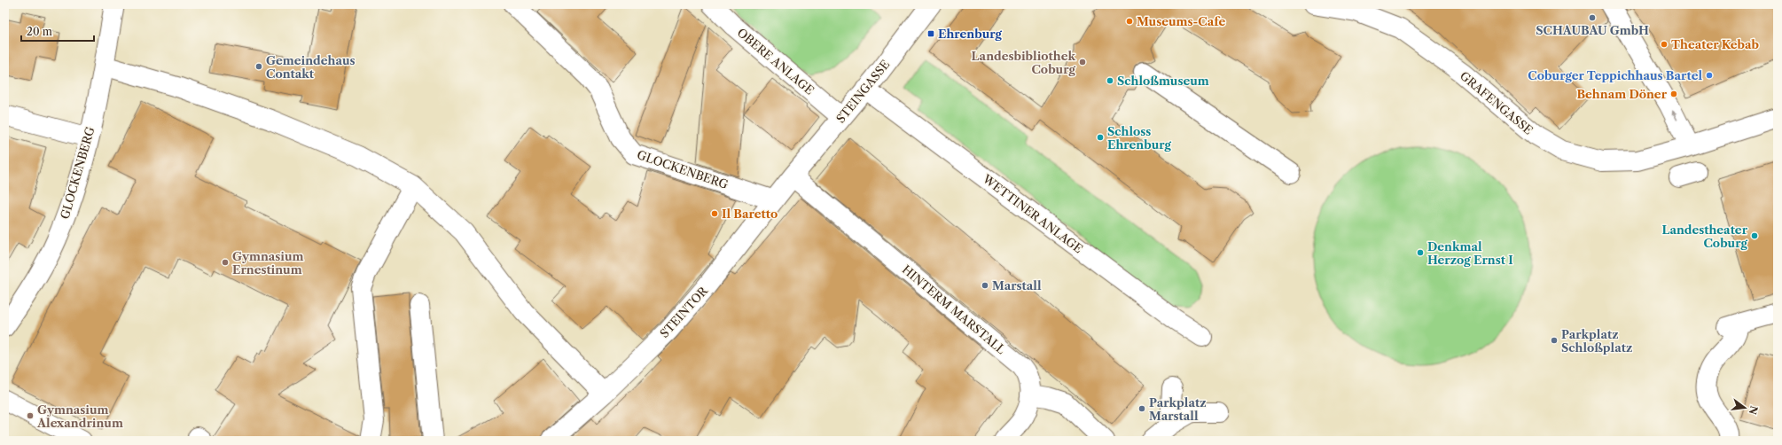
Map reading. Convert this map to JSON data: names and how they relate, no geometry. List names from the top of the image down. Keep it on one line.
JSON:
{"streets":{"street":["OBERE ANLAGE","STEINGASSE","GRAFENGASSE","GLOCKENBERG","WETTINER ANLAGE","HINTERM MARSTALL","STEINTOR"]},"crossings":[["OBERE ANLAGE","STEINGASSE"],["STEINGASSE","WETTINER ANLAGE"],["STEINGASSE","HINTERM MARSTALL"],["STEINGASSE","STEINTOR"],["GLOCKENBERG","STEINTOR"],["HINTERM MARSTALL","STEINTOR"]],"places":{"other":["SCHAUBAU GmbH","Museums-Cafe","Theater Kebab","Landesbibliothek Coburg","Gemeindehaus Contakt","Coburger Teppichhaus Bartel","Schloßmuseum","Behnam Döner","Schloss Ehrenburg","Il Baretto","Landestheater Coburg","Denkmal Herzog Ernst I","Gymnasium Ernestinum","Marstall","Parkplatz Schloßplatz","Parkplatz Marstall","Gymnasium Alexandrinum"],"transit":["Ehrenburg"]},"scale_bar":"20 m","north":"right"}
